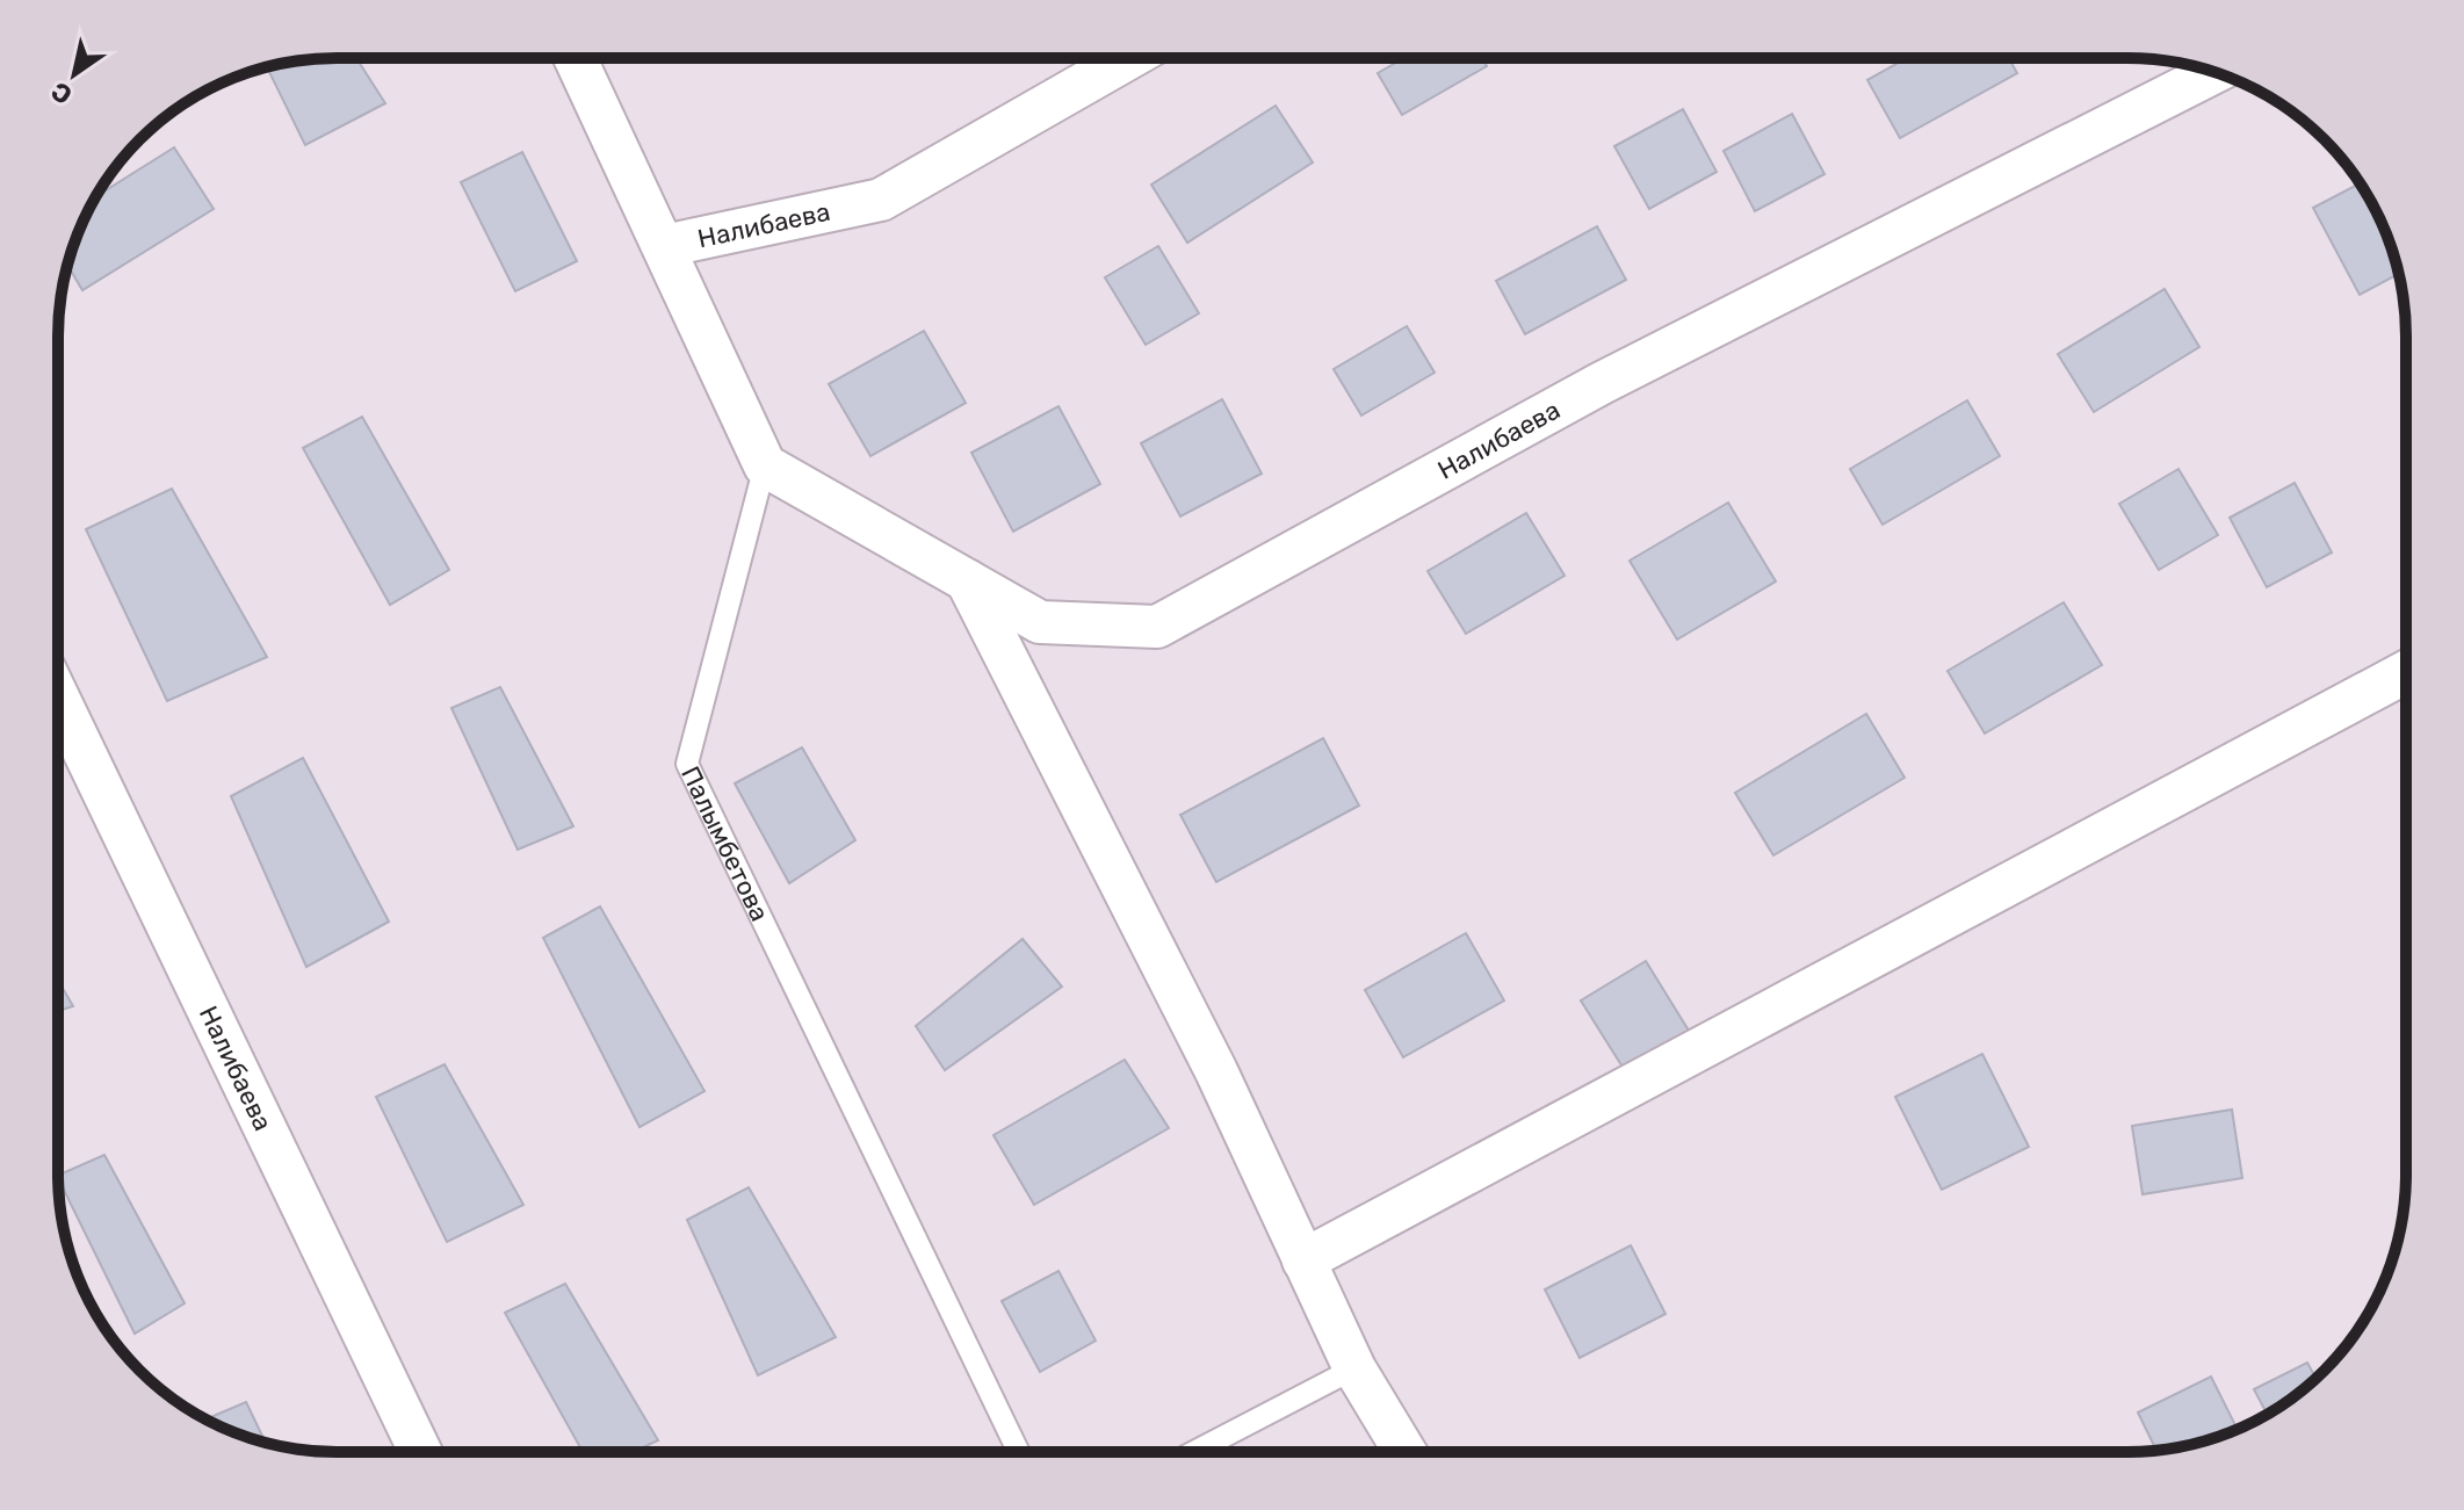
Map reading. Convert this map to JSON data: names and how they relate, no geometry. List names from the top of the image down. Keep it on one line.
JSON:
{"streets":{"street":["Налибаева"],"lane":["Палымбетова"]},"crossings":[["Налибаева","Палымбетова"]],"north":"bottom left"}
